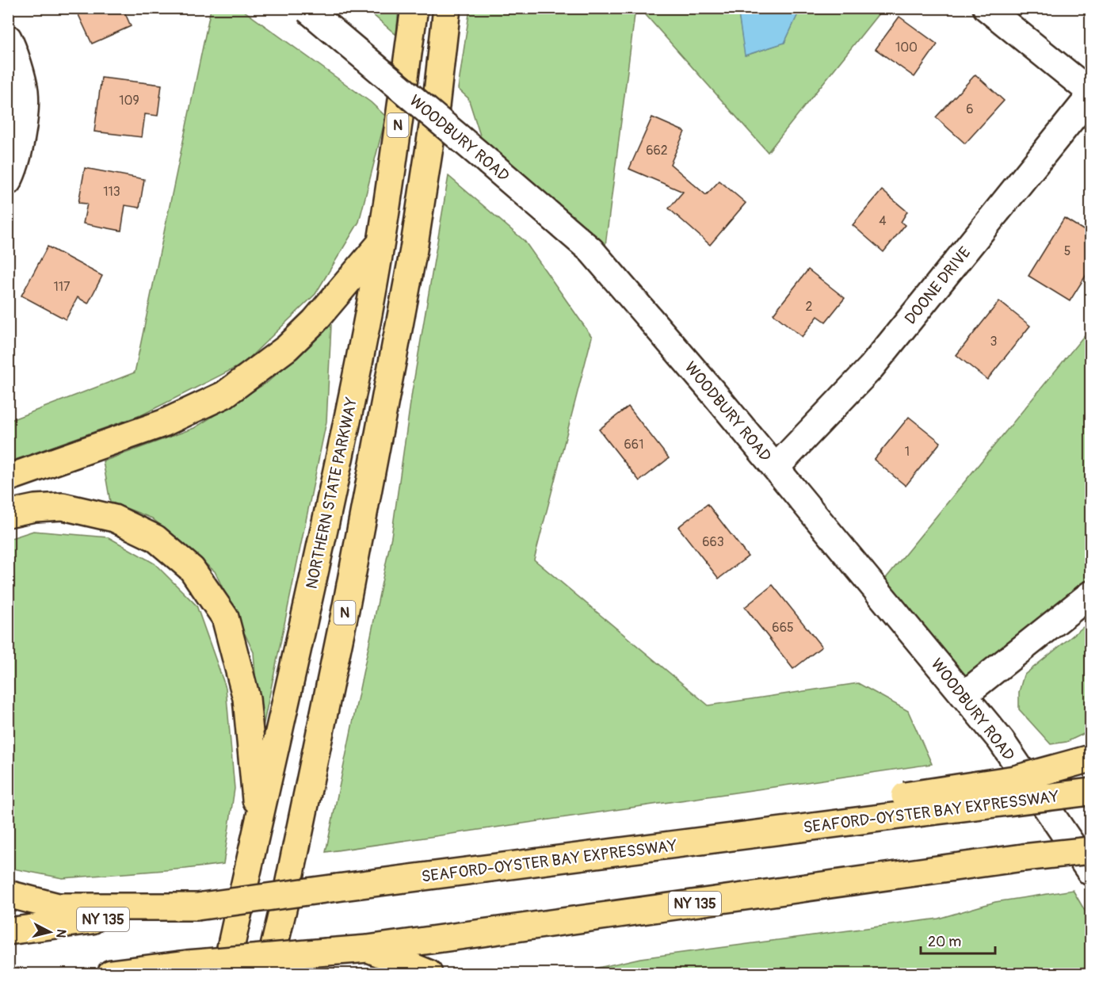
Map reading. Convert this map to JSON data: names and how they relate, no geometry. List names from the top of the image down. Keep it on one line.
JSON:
{"streets":{"highway":["N","NORTHERN STATE PARKWAY","SEAFORD-OYSTER BAY EXPRESSWAY","NY 135"],"main road":["WOODBURY ROAD","DOONE DRIVE"]},"crossings":[["WOODBURY ROAD","DOONE DRIVE"]],"house_numbers":["100","109","6","662","113","4","5","117","2","3","661","1","663","665"],"scale_bar":"20 m","north":"right"}
